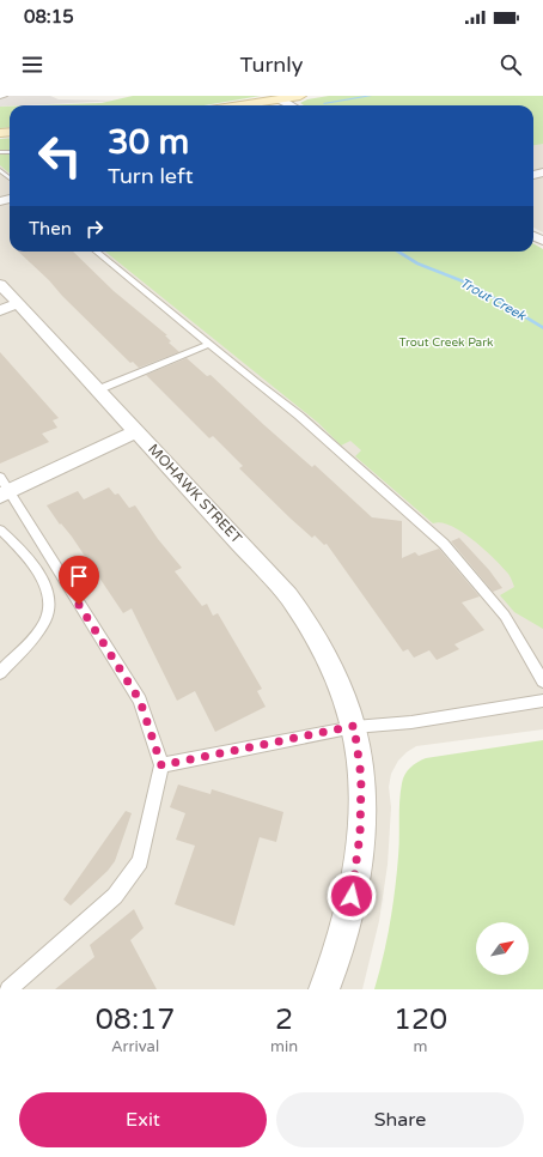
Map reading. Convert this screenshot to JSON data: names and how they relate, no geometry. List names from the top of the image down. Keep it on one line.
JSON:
{"streets":{"street":["MOHAWK STREET"]},"water":["Trout Creek"],"parks":["Trout Creek Park"],"north":"top right","page":{"status":"08:15","header":"Turnly","turn":["30 m","Turn left"],"then":"Then","eta":["08:17","Arrival","2","min","120","m"],"buttons":["Exit","Share"]}}
